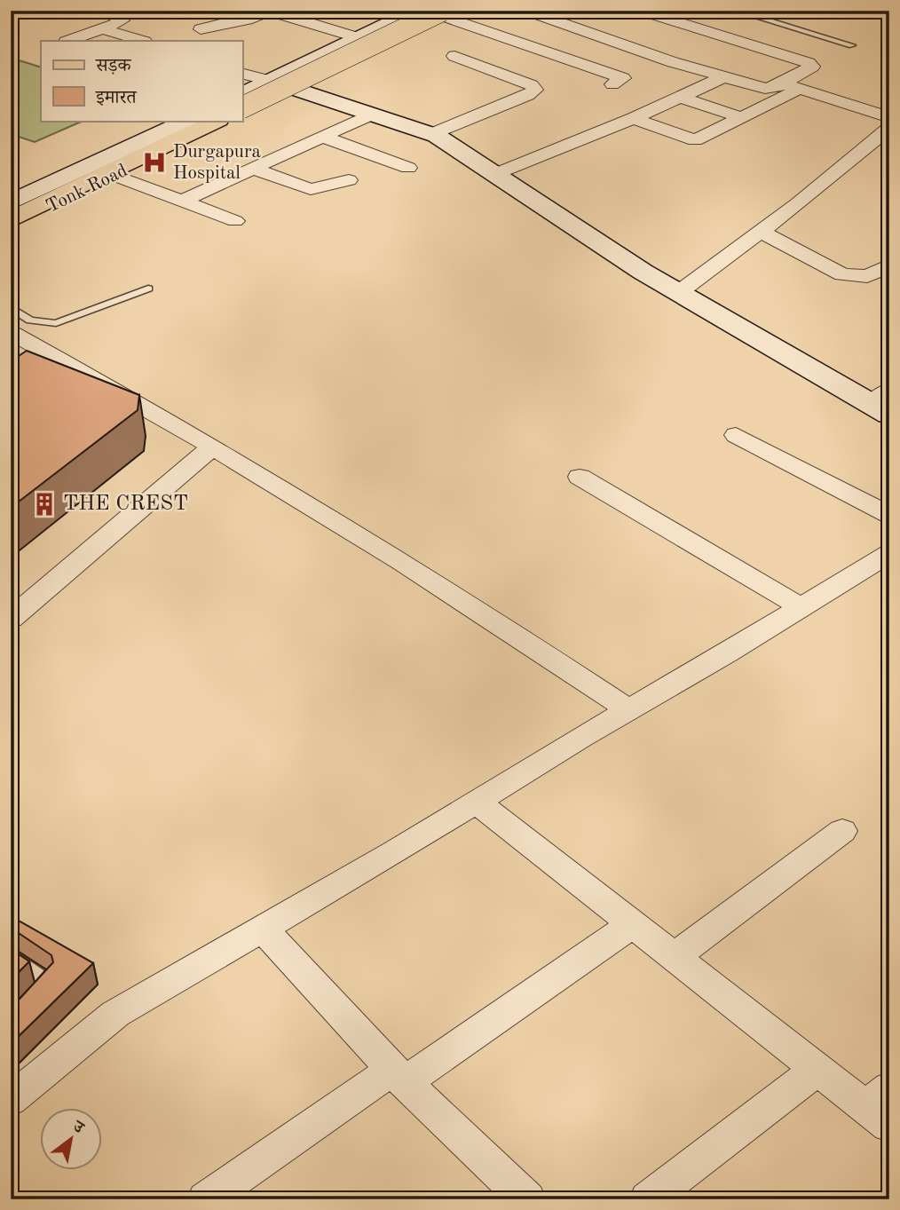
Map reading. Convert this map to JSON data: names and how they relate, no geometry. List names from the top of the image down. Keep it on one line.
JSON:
{"streets":{"street":["Tonk Road"]},"places":{"hospital":["Durgapura Hospital"],"building":["THE CREST"]},"legend":["सड़क","इमारत"],"north":"top right"}
